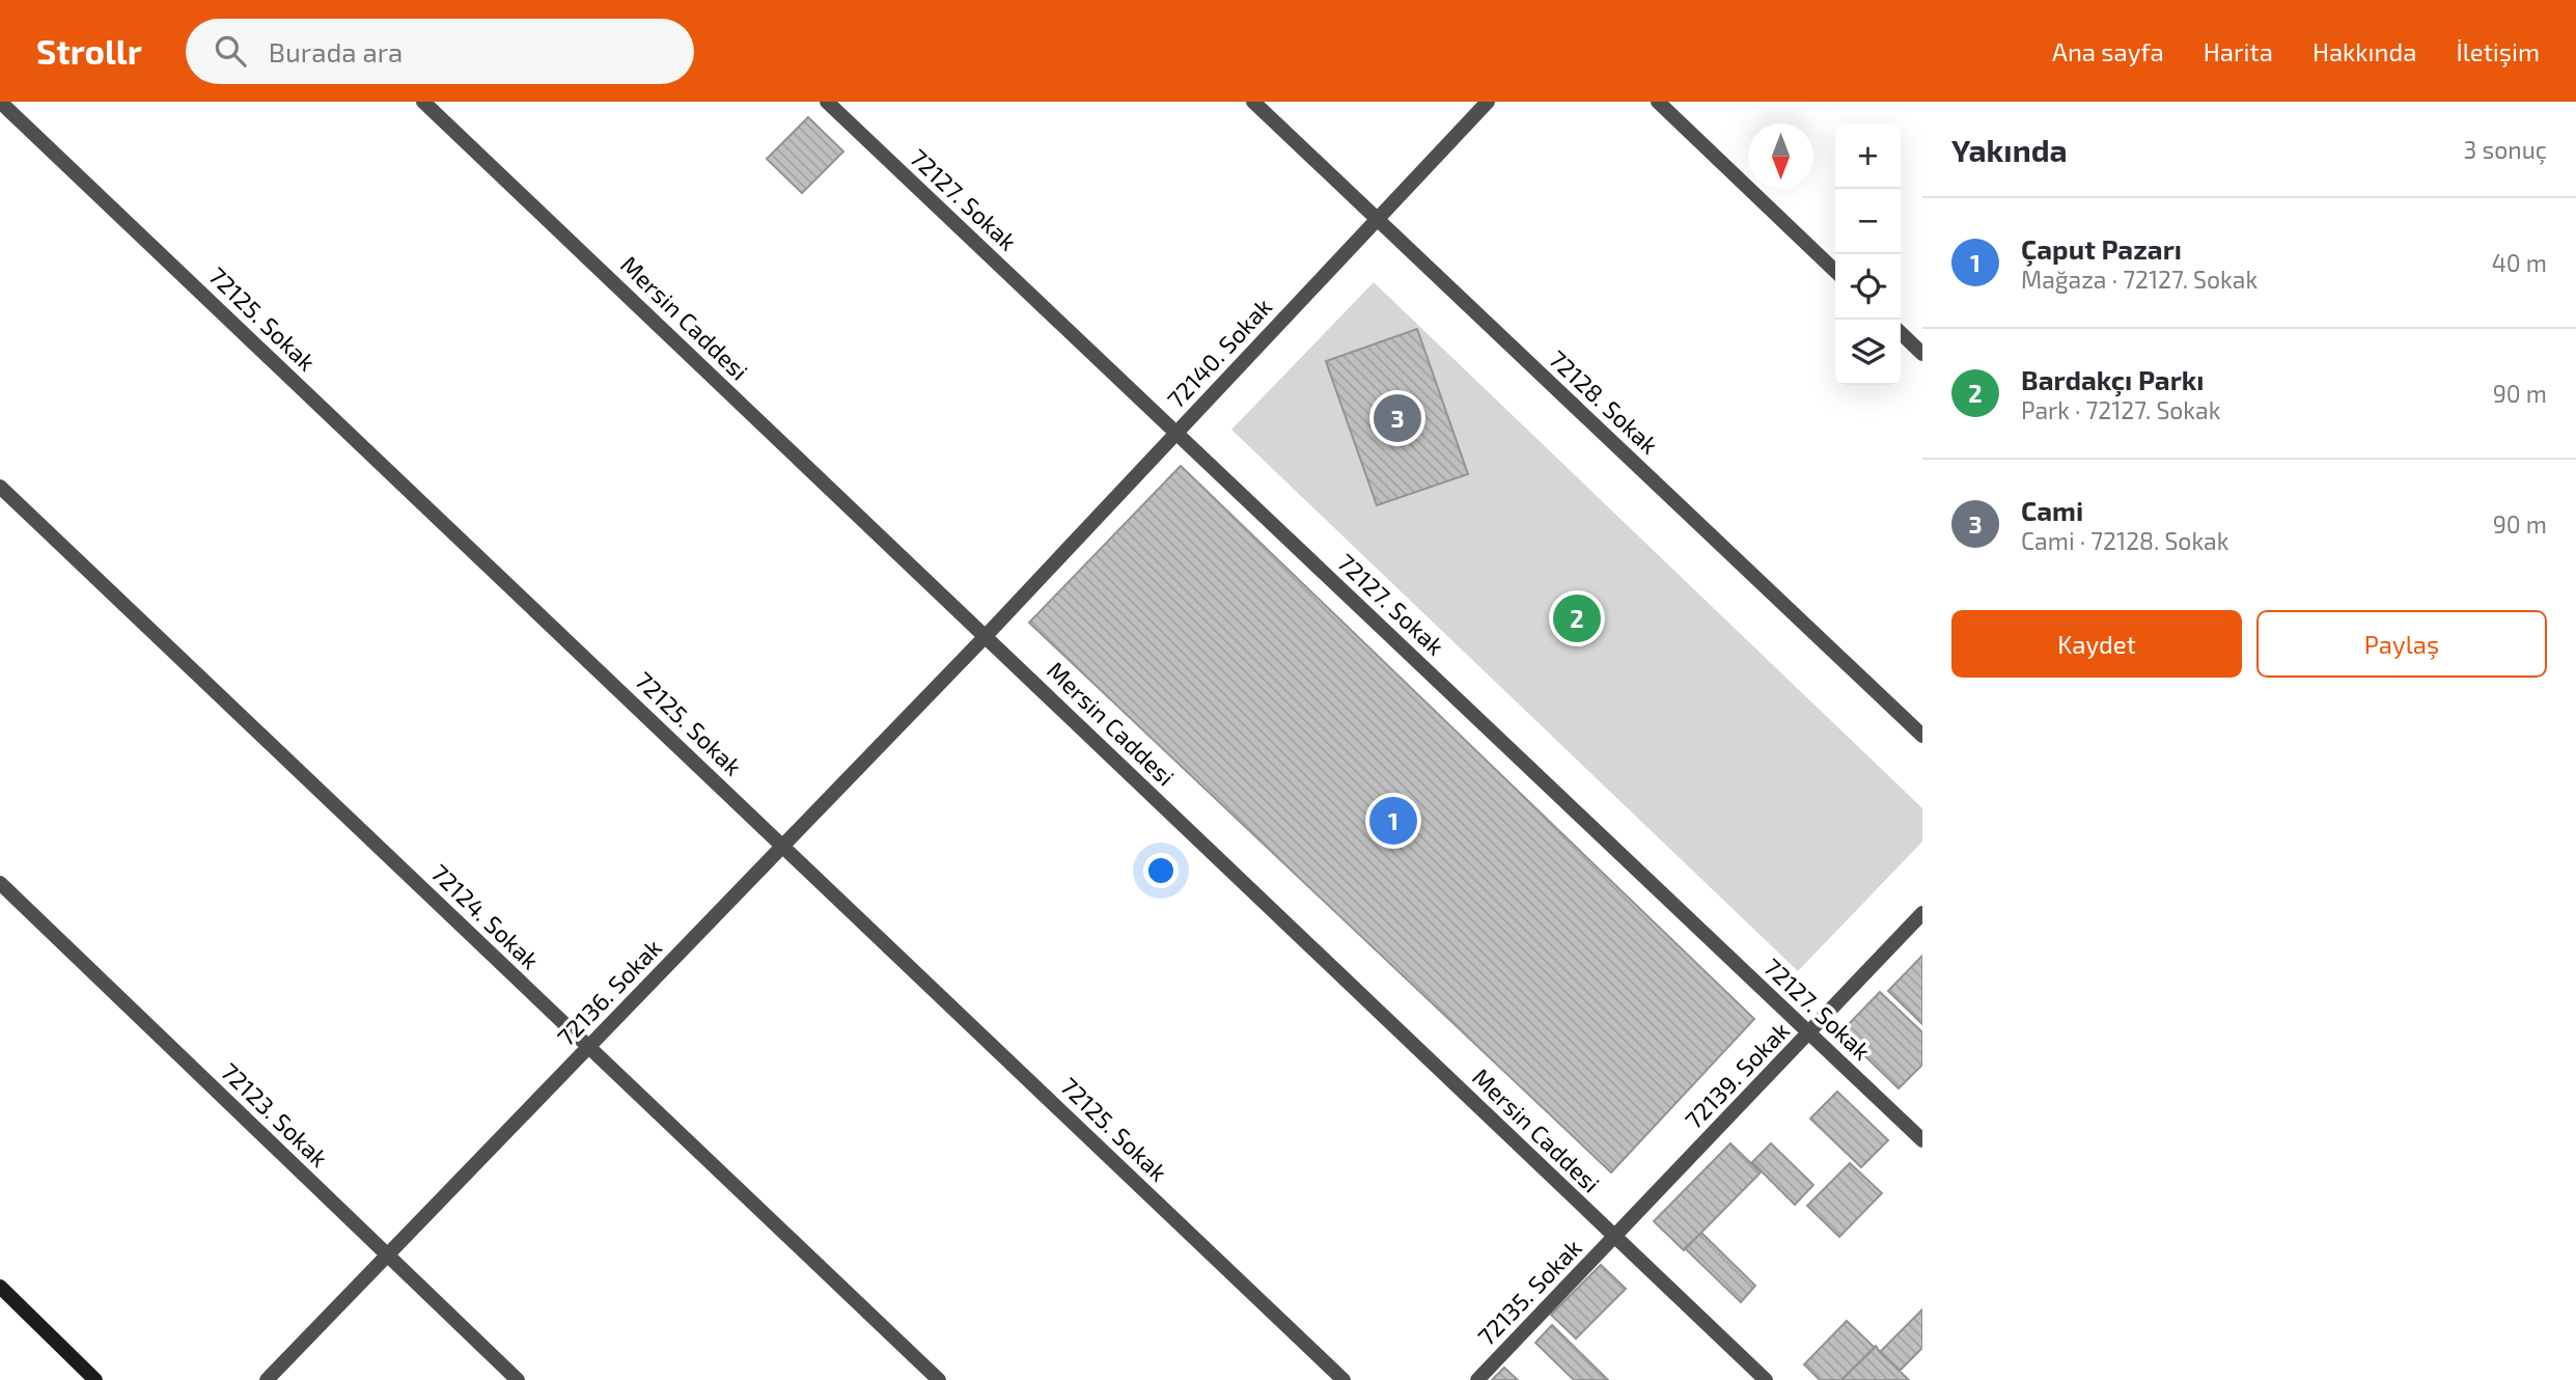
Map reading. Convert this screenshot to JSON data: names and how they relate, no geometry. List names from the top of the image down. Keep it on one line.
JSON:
{"streets":{"street":["72127. Sokak","Mersin Caddesi","72125. Sokak","72140. Sokak","72128. Sokak","72124. Sokak","72136. Sokak","72139. Sokak","72123. Sokak","72135. Sokak"]},"crossings":[["72127. Sokak","72140. Sokak"],["72127. Sokak","72139. Sokak"],["Mersin Caddesi","72140. Sokak"],["Mersin Caddesi","72136. Sokak"],["Mersin Caddesi","72139. Sokak"],["Mersin Caddesi","72135. Sokak"],["72125. Sokak","72136. Sokak"],["72140. Sokak","72128. Sokak"],["72140. Sokak","72136. Sokak"],["72124. Sokak","72136. Sokak"],["72136. Sokak","72123. Sokak"],["72139. Sokak","72135. Sokak"]],"north":"bottom","page":{"header":"Strollr","search":"Burada ara","nav":["Ana sayfa","Harita","Hakkında","İletişim"],"heading":["Yakında","3 sonuç"],"map_buttons":["+","−"],"list":[{"mark":"1","name":"Çaput Pazarı","note":"Mağaza · 72127. Sokak","value":"40 m"},{"mark":"2","name":"Bardakçı Parkı","note":"Park · 72127. Sokak","value":"90 m"},{"mark":"3","name":"Cami","note":"Cami · 72128. Sokak","value":"90 m"}],"pins":["3","2","1"],"buttons":["Kaydet","Paylaş"]}}
